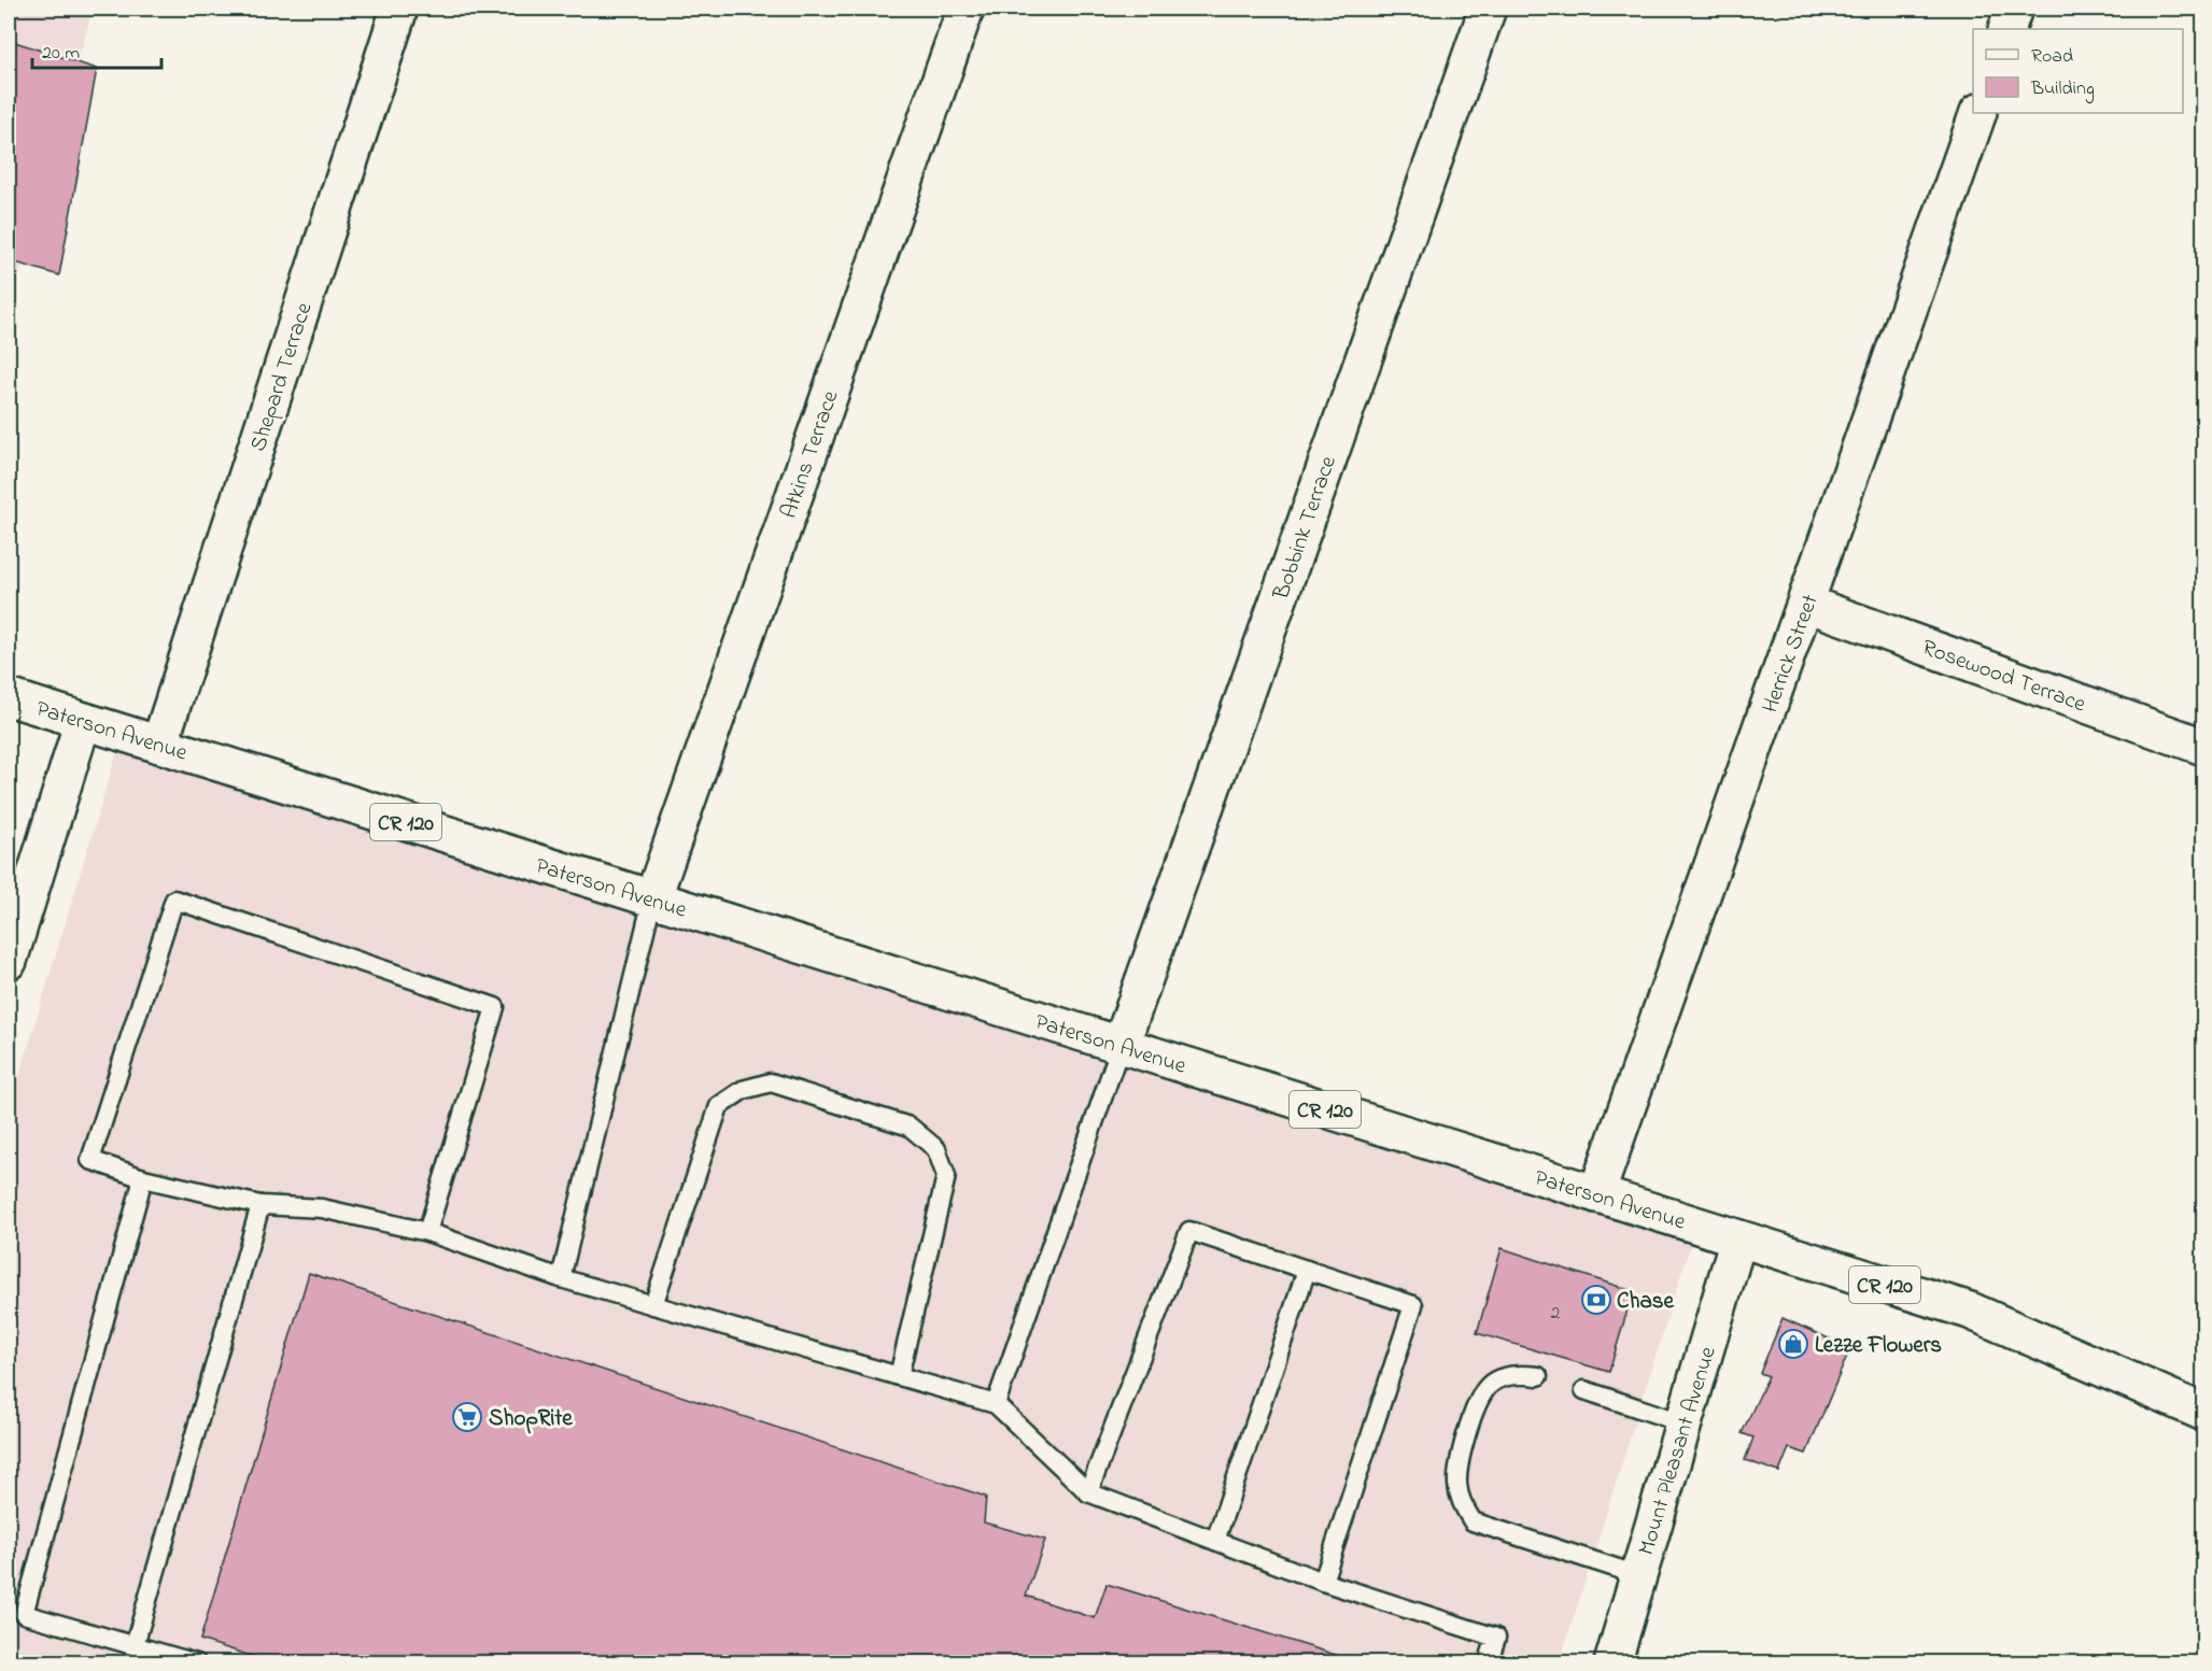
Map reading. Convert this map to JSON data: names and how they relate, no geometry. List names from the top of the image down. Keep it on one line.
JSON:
{"streets":{"street":["Shepard Terrace","Atkins Terrace","Bobbink Terrace","Herrick Street","Rosewood Terrace","Paterson Avenue","CR 120","Mount Pleasant Avenue"]},"crossings":[["Shepard Terrace","Paterson Avenue"],["Atkins Terrace","Paterson Avenue"],["Bobbink Terrace","Paterson Avenue"],["Herrick Street","Rosewood Terrace"],["Herrick Street","Paterson Avenue"],["Paterson Avenue","Mount Pleasant Avenue"]],"places":{"bank":["Chase"],"shop":["Lezze Flowers"],"supermarket":["ShopRite"]},"house_numbers":["2"],"legend":["Road","Building"],"scale_bar":"20 m"}
